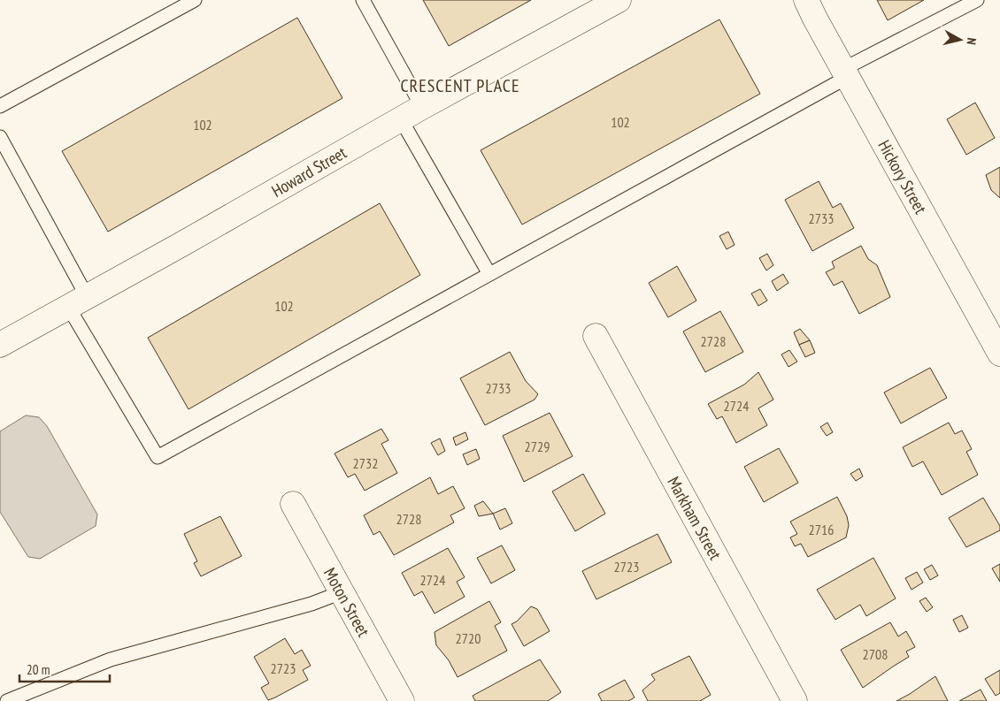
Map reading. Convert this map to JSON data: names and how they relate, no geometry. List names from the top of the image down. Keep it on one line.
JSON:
{"streets":{"street":["Howard Street","Hickory Street","Markham Street","Moton Street"]},"districts":["CRESCENT PLACE"],"house_numbers":["102","102","2733","102","2728","2733","2724","2729","2732","2728","2716","2723","2724","2720","2708","2723"],"scale_bar":"20 m","north":"right"}
